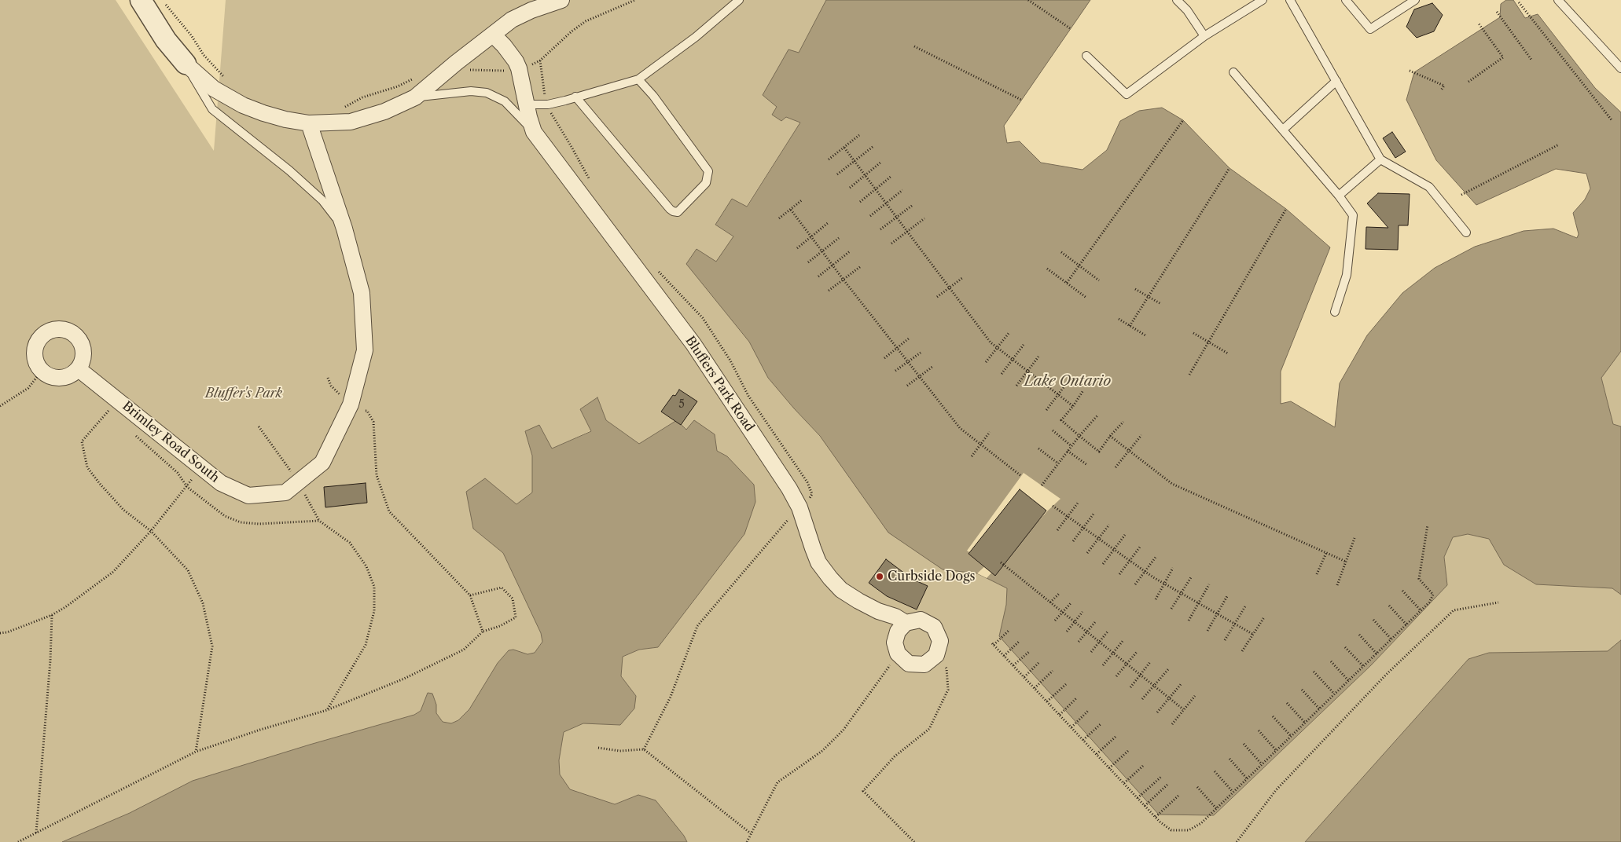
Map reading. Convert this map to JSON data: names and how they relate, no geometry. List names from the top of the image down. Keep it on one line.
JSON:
{"streets":{"street":["Bluffers Park Road","Brimley Road South"]},"crossings":[["Bluffers Park Road","Brimley Road South"]],"water":["Lake Ontario"],"parks":["Bluffer's Park"],"places":["Curbside Dogs"],"house_numbers":["5"]}
